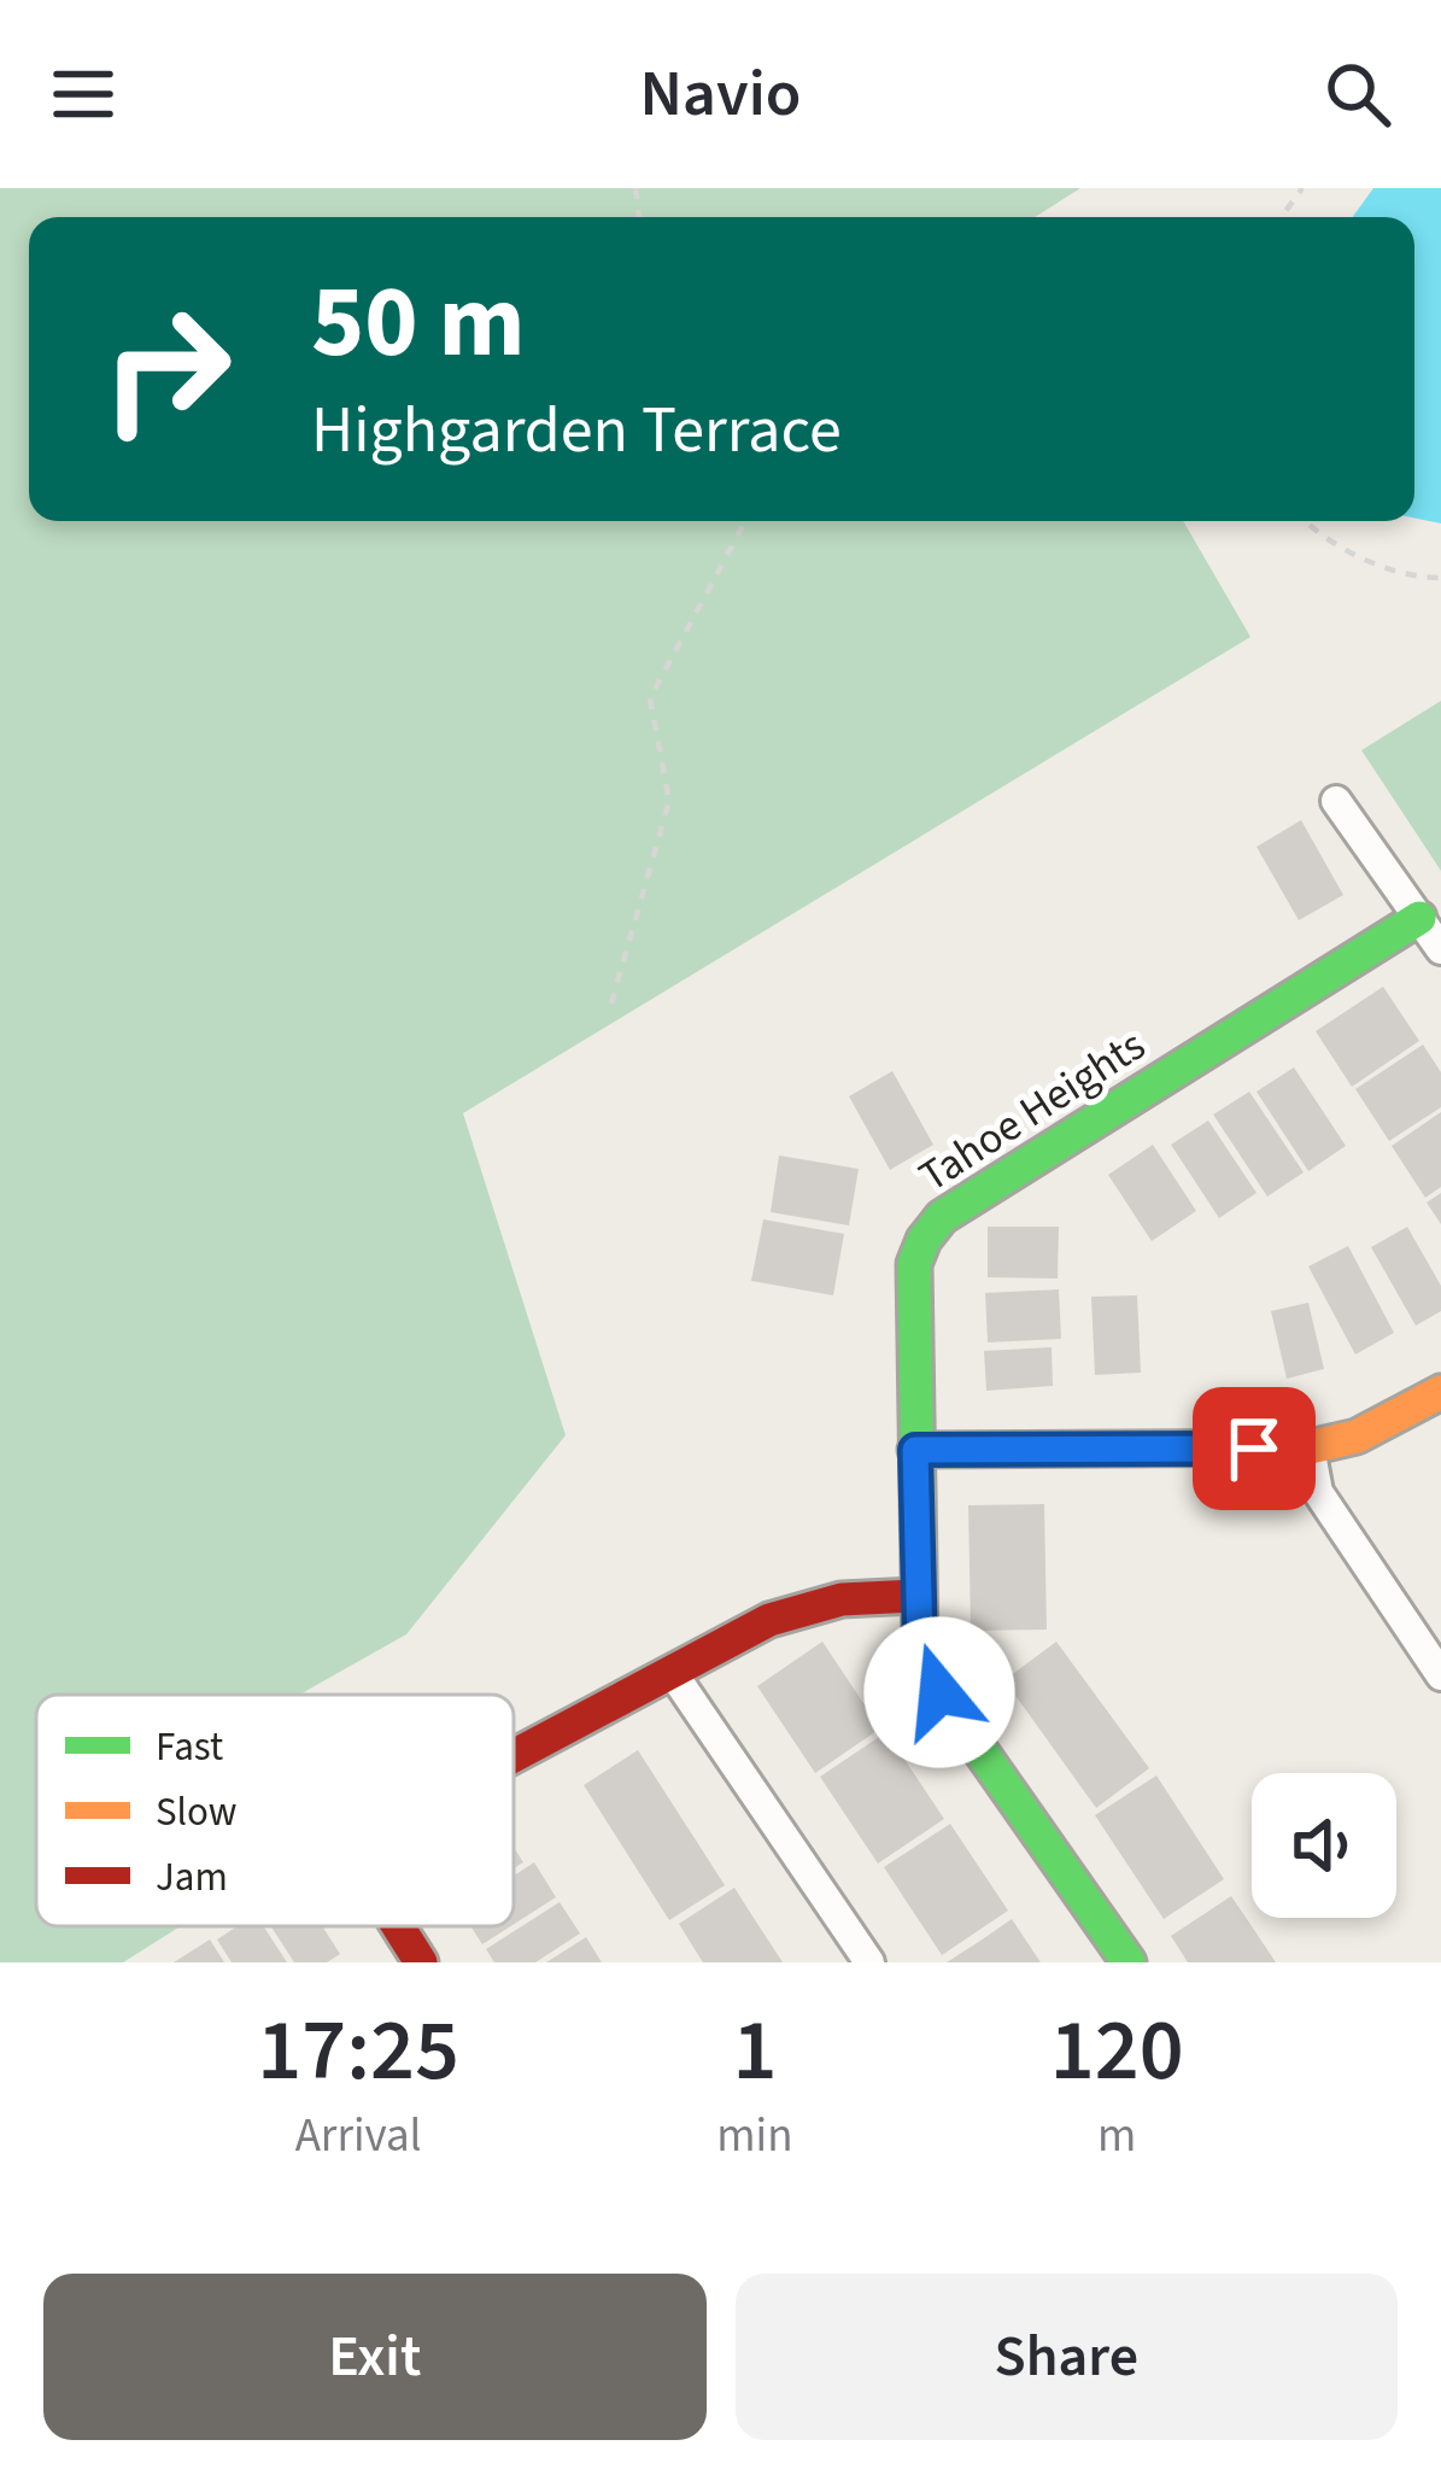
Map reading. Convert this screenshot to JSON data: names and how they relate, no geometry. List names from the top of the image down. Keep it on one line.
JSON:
{"streets":{"street":["Tahoe Heights"]},"legend":["Fast","Slow","Jam"],"page":{"header":"Navio","turn":["50 m","Highgarden Terrace"],"eta":["17:25","Arrival","1","min","120","m"],"buttons":["Exit","Share"]}}
